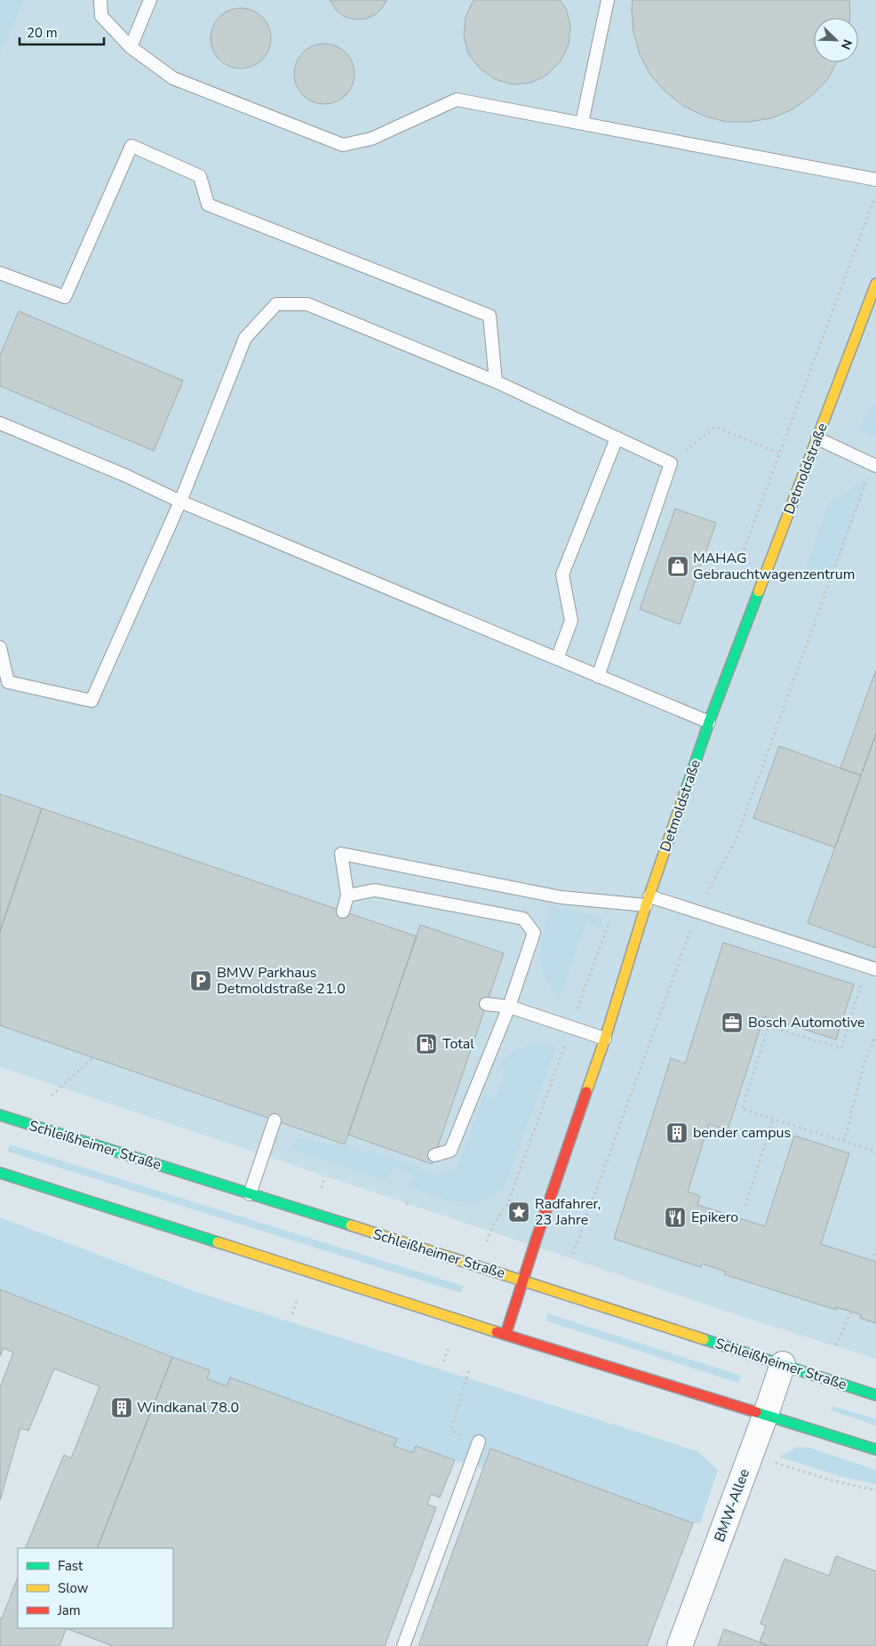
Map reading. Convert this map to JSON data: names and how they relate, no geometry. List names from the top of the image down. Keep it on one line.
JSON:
{"streets":{"main road":["Detmoldstraße","Schleißheimer Straße"],"street":["BMW-Allee"]},"crossings":[["Detmoldstraße","Schleißheimer Straße"],["Schleißheimer Straße","BMW-Allee"]],"places":{"shop":["MAHAG Gebrauchtwagenzentrum"],"parking":["BMW Parkhaus Detmoldstraße 21.0"],"office":["Bosch Automotive"],"fuel station":["Total"],"building":["bender campus","Windkanal 78.0"],"place":["Radfahrer, 23 Jahre"],"restaurant":["Epikero"]},"legend":["Fast","Slow","Jam"],"scale_bar":"20 m","north":"bottom right"}
